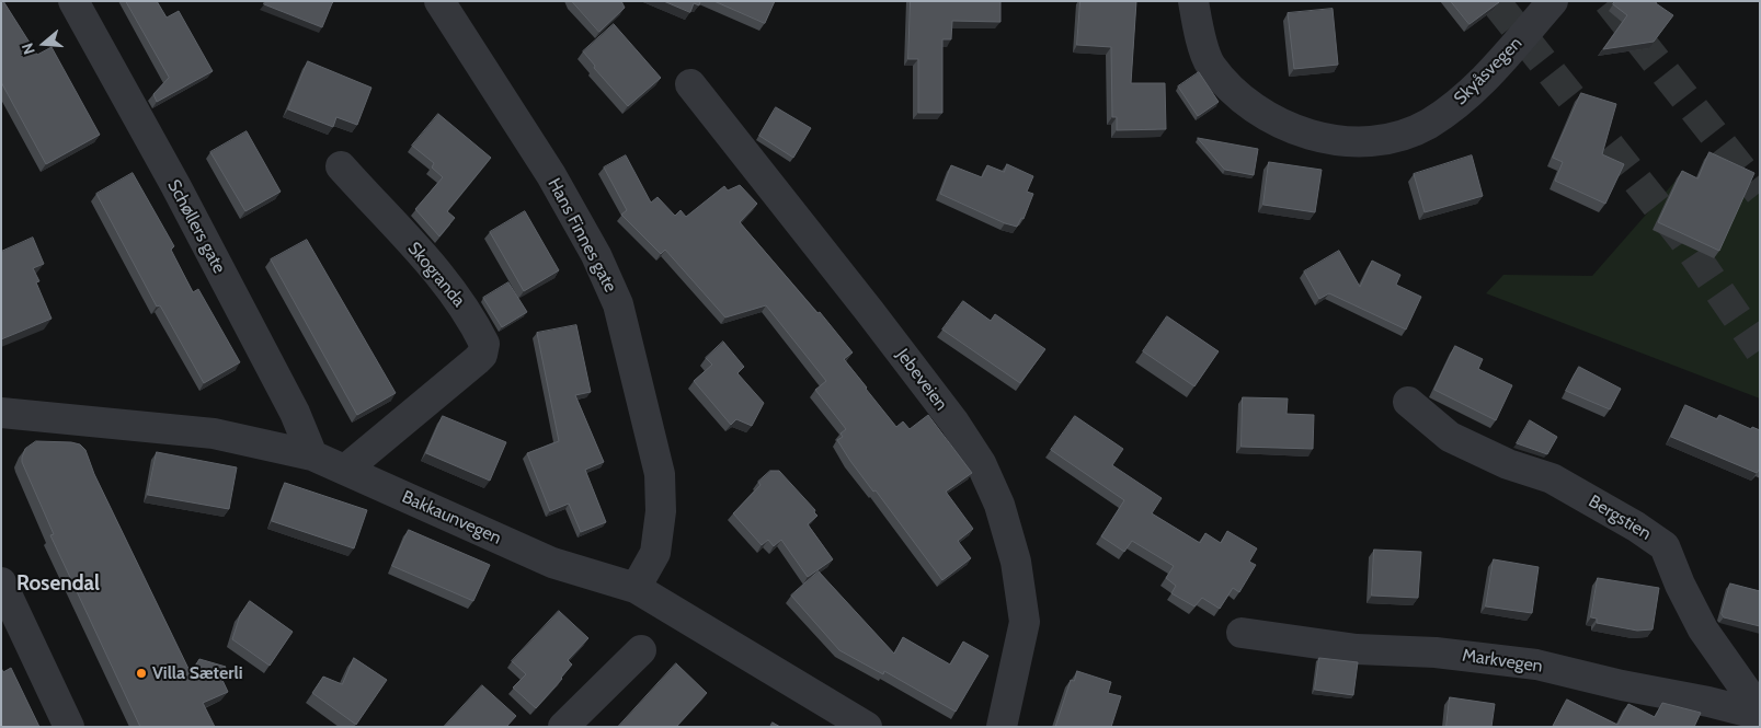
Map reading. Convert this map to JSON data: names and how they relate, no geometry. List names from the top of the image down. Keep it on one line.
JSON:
{"streets":{"street":["Skyåsvegen","Schøllers gate","Hans Finnes gate","Skogranda","Jebeveien","Bakkaunvegen","Bergstien","Markvegen"]},"crossings":[["Schøllers gate","Bakkaunvegen"],["Hans Finnes gate","Bakkaunvegen"],["Skogranda","Bakkaunvegen"]],"districts":["Rosendal"],"places":["Villa Sæterli"],"north":"left"}
